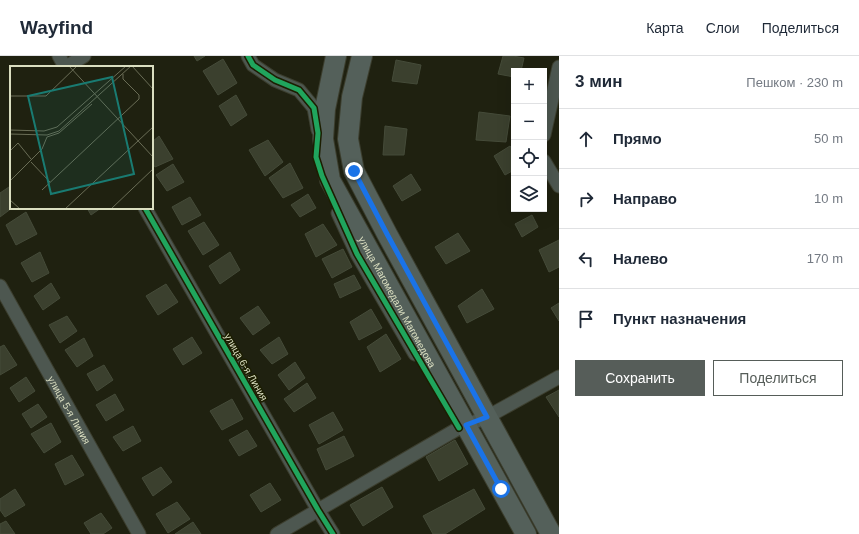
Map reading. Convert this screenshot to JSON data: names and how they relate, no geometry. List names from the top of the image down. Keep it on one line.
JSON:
{"streets":{"main road":["улица Магомедали Магомедова"],"street":["улица 6-я Линия","улица 5-я Линия"]},"page":{"header":"Wayfind","nav":["Карта","Слои","Поделиться"],"heading":["3 мин","Пешком · 230 m"],"map_buttons":["+","−"],"list":[["Прямо","50 m"],["Направо","10 m"],["Налево","170 m"],"Пункт назначения"],"buttons":["Сохранить","Поделиться"]}}
